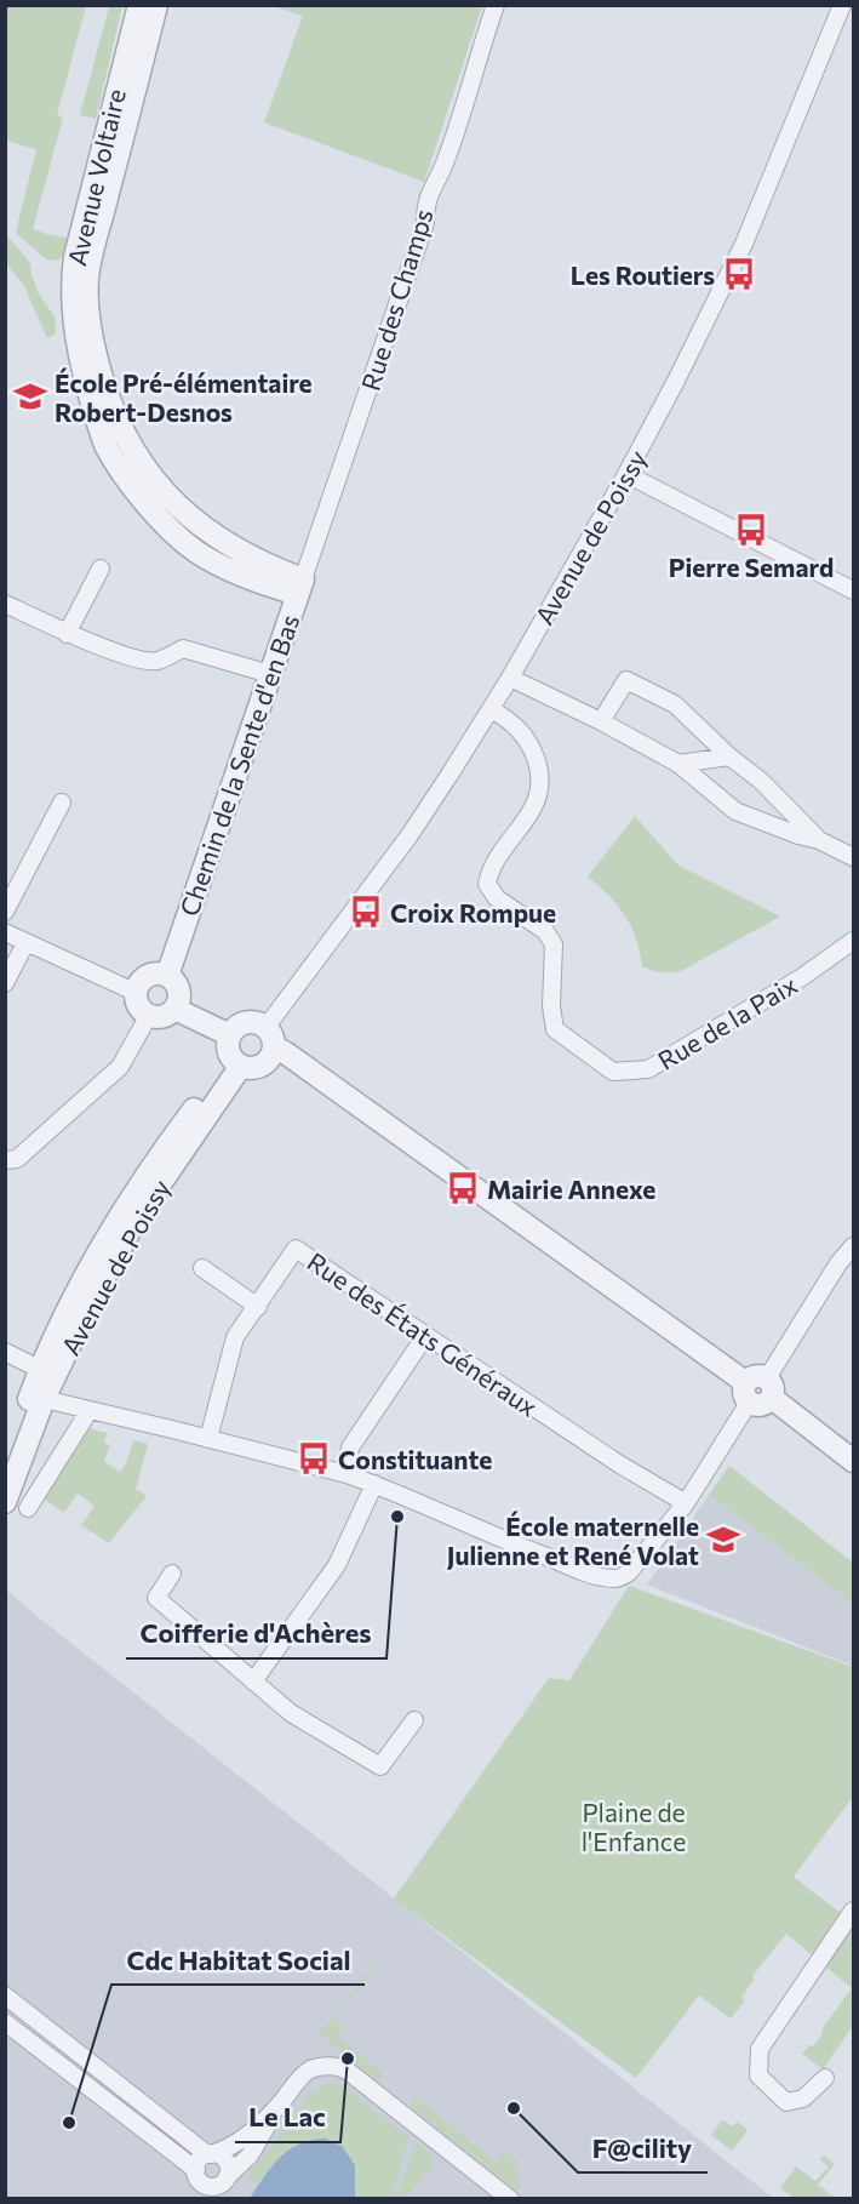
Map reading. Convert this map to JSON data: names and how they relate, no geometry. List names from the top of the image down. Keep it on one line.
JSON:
{"streets":{"street":["Avenue Voltaire","Rue des Champs","Avenue de Poissy","Chemin de la Sente d'en Bas","Rue de la Paix","Rue des États Généraux"]},"crossings":[["Avenue Voltaire","Rue des Champs"],["Avenue Voltaire","Chemin de la Sente d'en Bas"],["Rue des Champs","Chemin de la Sente d'en Bas"],["Avenue de Poissy","Rue de la Paix"]],"parks":["Plaine de l'Enfance"],"places":{"bus stop":["Les Routiers","Pierre Semard","Croix Rompue","Mairie Annexe","Constituante"],"school or university":["École Pré-élémentaire Robert-Desnos","École maternelle Julienne et René Volat"],"other":["Coifferie d'Achères","Le Lac","F@cility","Cdc Habitat Social"]}}
